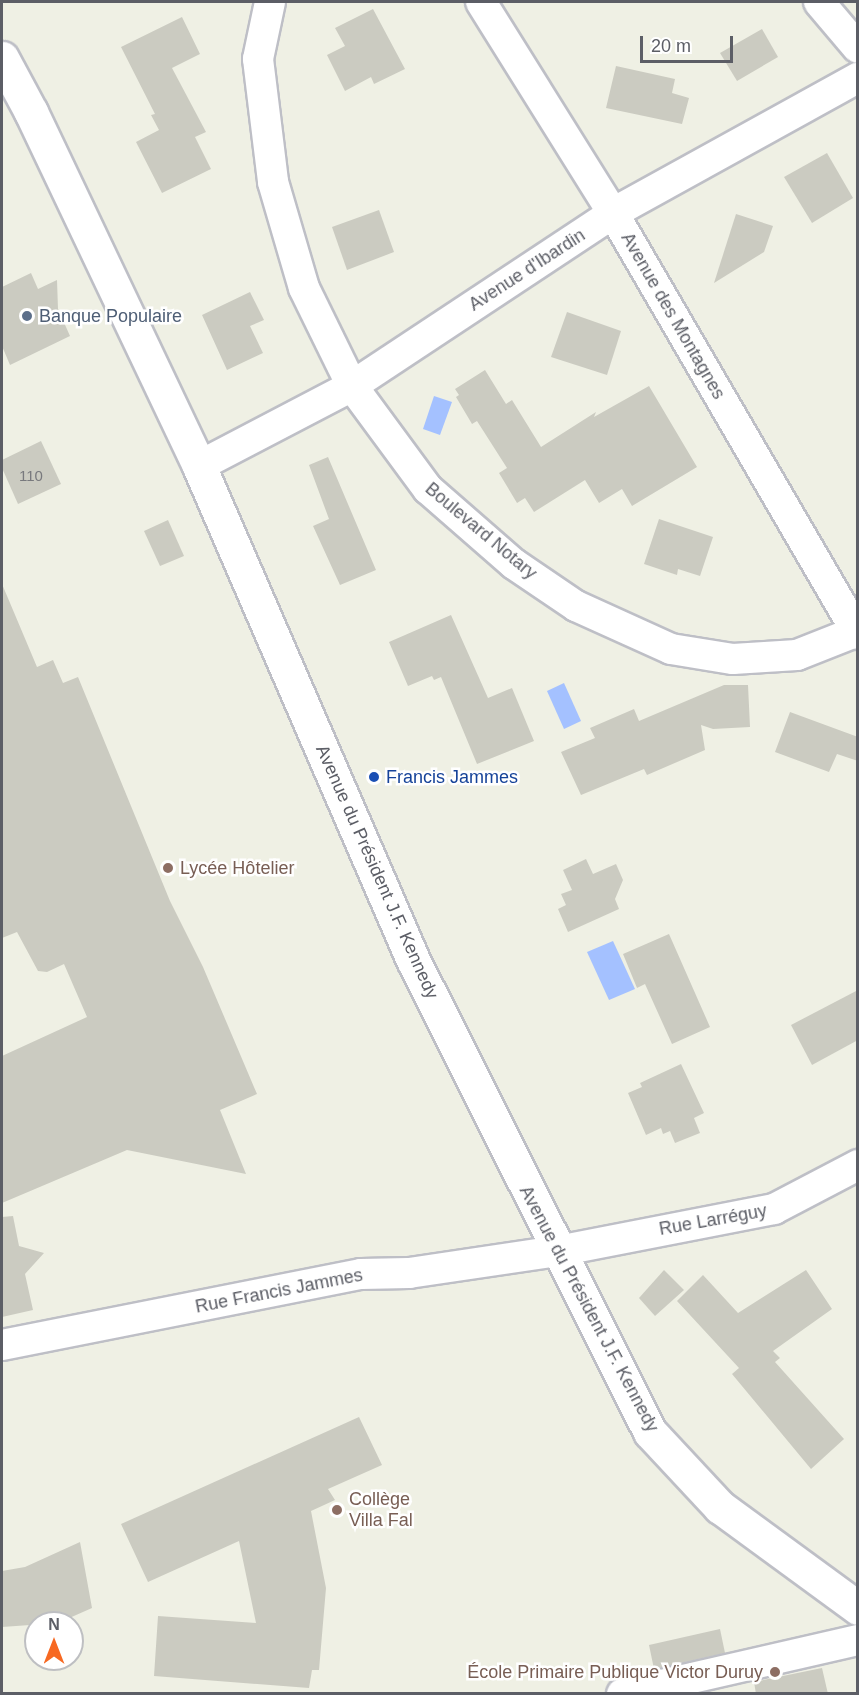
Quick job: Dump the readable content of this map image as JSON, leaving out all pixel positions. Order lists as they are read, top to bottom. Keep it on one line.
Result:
{"streets":{"street":["Avenue d'Ibardin","Avenue des Montagnes","Boulevard Notary","Avenue du Président J.F. Kennedy","Rue Larréguy","Rue Francis Jammes"]},"crossings":[["Avenue d'Ibardin","Avenue des Montagnes"],["Avenue d'Ibardin","Boulevard Notary"],["Avenue d'Ibardin","Avenue du Président J.F. Kennedy"],["Avenue des Montagnes","Boulevard Notary"],["Avenue du Président J.F. Kennedy","Rue Larréguy"],["Avenue du Président J.F. Kennedy","Rue Francis Jammes"],["Rue Larréguy","Rue Francis Jammes"]],"places":["Banque Populaire","Francis Jammes","Lycée Hôtelier","Collège Villa Fal","École Primaire Publique Victor Duruy"],"house_numbers":["110"],"scale_bar":"20 m","north":"top"}
